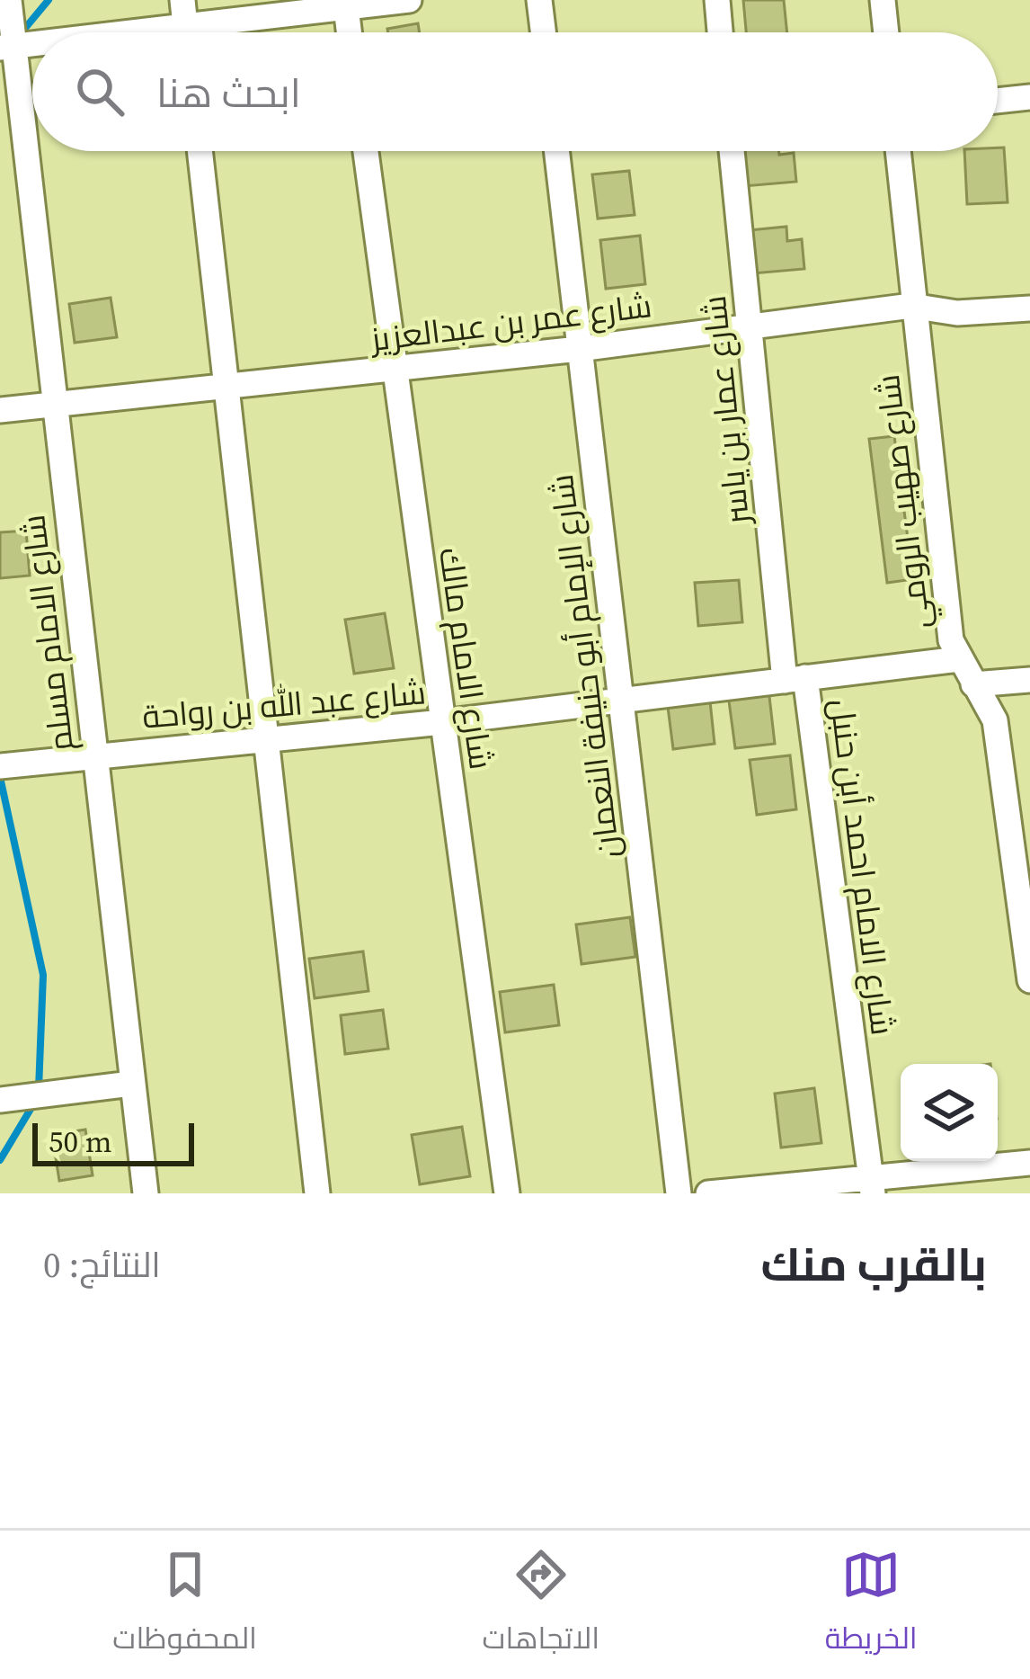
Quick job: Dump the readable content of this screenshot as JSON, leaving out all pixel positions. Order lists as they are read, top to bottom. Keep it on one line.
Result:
{"streets":{"street":["شارع عمر بن عبدالعزيز","شارع عمار بن ياسر","شارع صهيب الرومي","شارع الامام مسلم","شارع الامام مالك","شارع الإمام أبو حنيفة النعمان","شارع عبد الله بن رواحة","شارع الامام احمد أبن حنبل"]},"crossings":[["شارع عمر بن عبدالعزيز","شارع عمار بن ياسر"],["شارع عمر بن عبدالعزيز","شارع صهيب الرومي"],["شارع عمر بن عبدالعزيز","شارع الامام مسلم"],["شارع عمر بن عبدالعزيز","شارع الامام مالك"],["شارع عمر بن عبدالعزيز","شارع الإمام أبو حنيفة النعمان"],["شارع عمار بن ياسر","شارع عبد الله بن رواحة"],["شارع عمار بن ياسر","شارع الامام احمد أبن حنبل"],["شارع صهيب الرومي","شارع عبد الله بن رواحة"],["شارع الامام مسلم","شارع عبد الله بن رواحة"],["شارع الامام مالك","شارع عبد الله بن رواحة"],["شارع الإمام أبو حنيفة النعمان","شارع عبد الله بن رواحة"],["شارع عبد الله بن رواحة","شارع الامام احمد أبن حنبل"]],"scale_bar":"50 m","page":{"search":"ابحث هنا","scale":"50 m","heading":["بالقرب منك","النتائج: 0"],"nav":["الخريطة","الاتجاهات","المحفوظات"]}}
